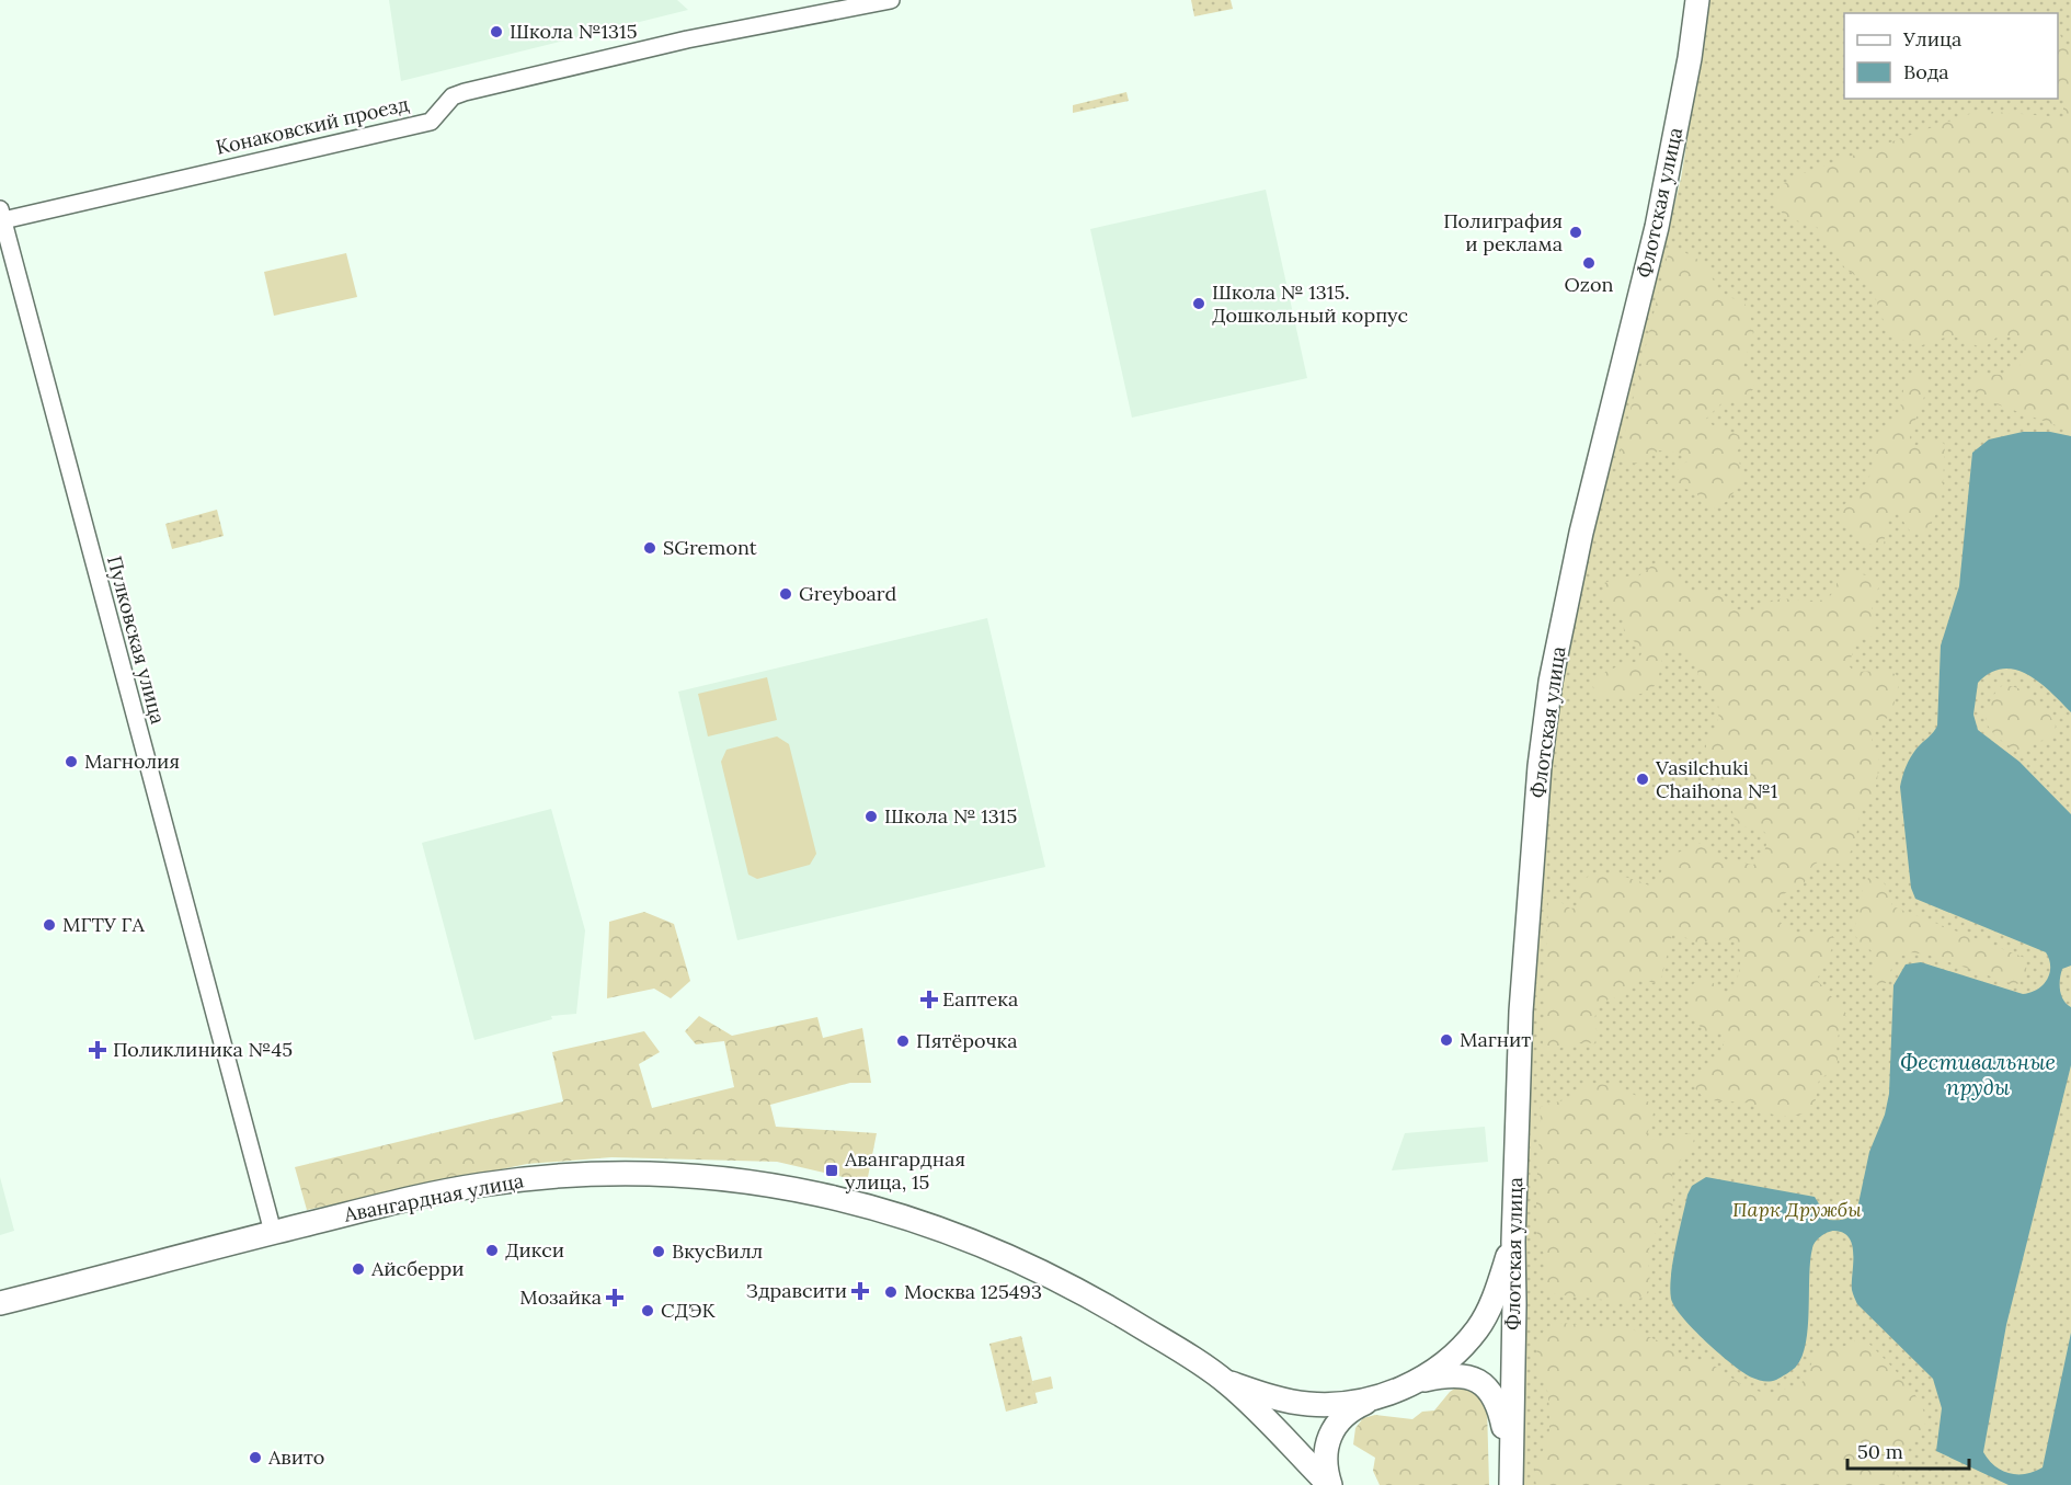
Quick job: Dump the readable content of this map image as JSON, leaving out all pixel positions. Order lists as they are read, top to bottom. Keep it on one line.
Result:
{"streets":{"street":["Конаковский проезд","Флотская улица","Пулковская улица","Авангардная улица"]},"crossings":[["Конаковский проезд","Пулковская улица"],["Флотская улица","Авангардная улица"],["Пулковская улица","Авангардная улица"]],"water":["Фестивальные пруды"],"parks":["Парк Дружбы"],"places":{"other":["Школа №1315","Полиграфия и реклама","Ozon","Школа № 1315. Дошкольный корпус","SGremont","Greyboard","Магнолия","Vasilchuki Chaihona №1","Школа № 1315","МГТУ ГА","Магнит","Пятёрочка","Дикси","ВкусВилл","Айсберри","Москва 125493","СДЭК","Авито"],"health":["Еаптека","Поликлиника №45","Здравсити","Мозайка"],"transit":["Авангардная улица, 15"]},"legend":["Улица","Вода"],"scale_bar":"50 m"}
